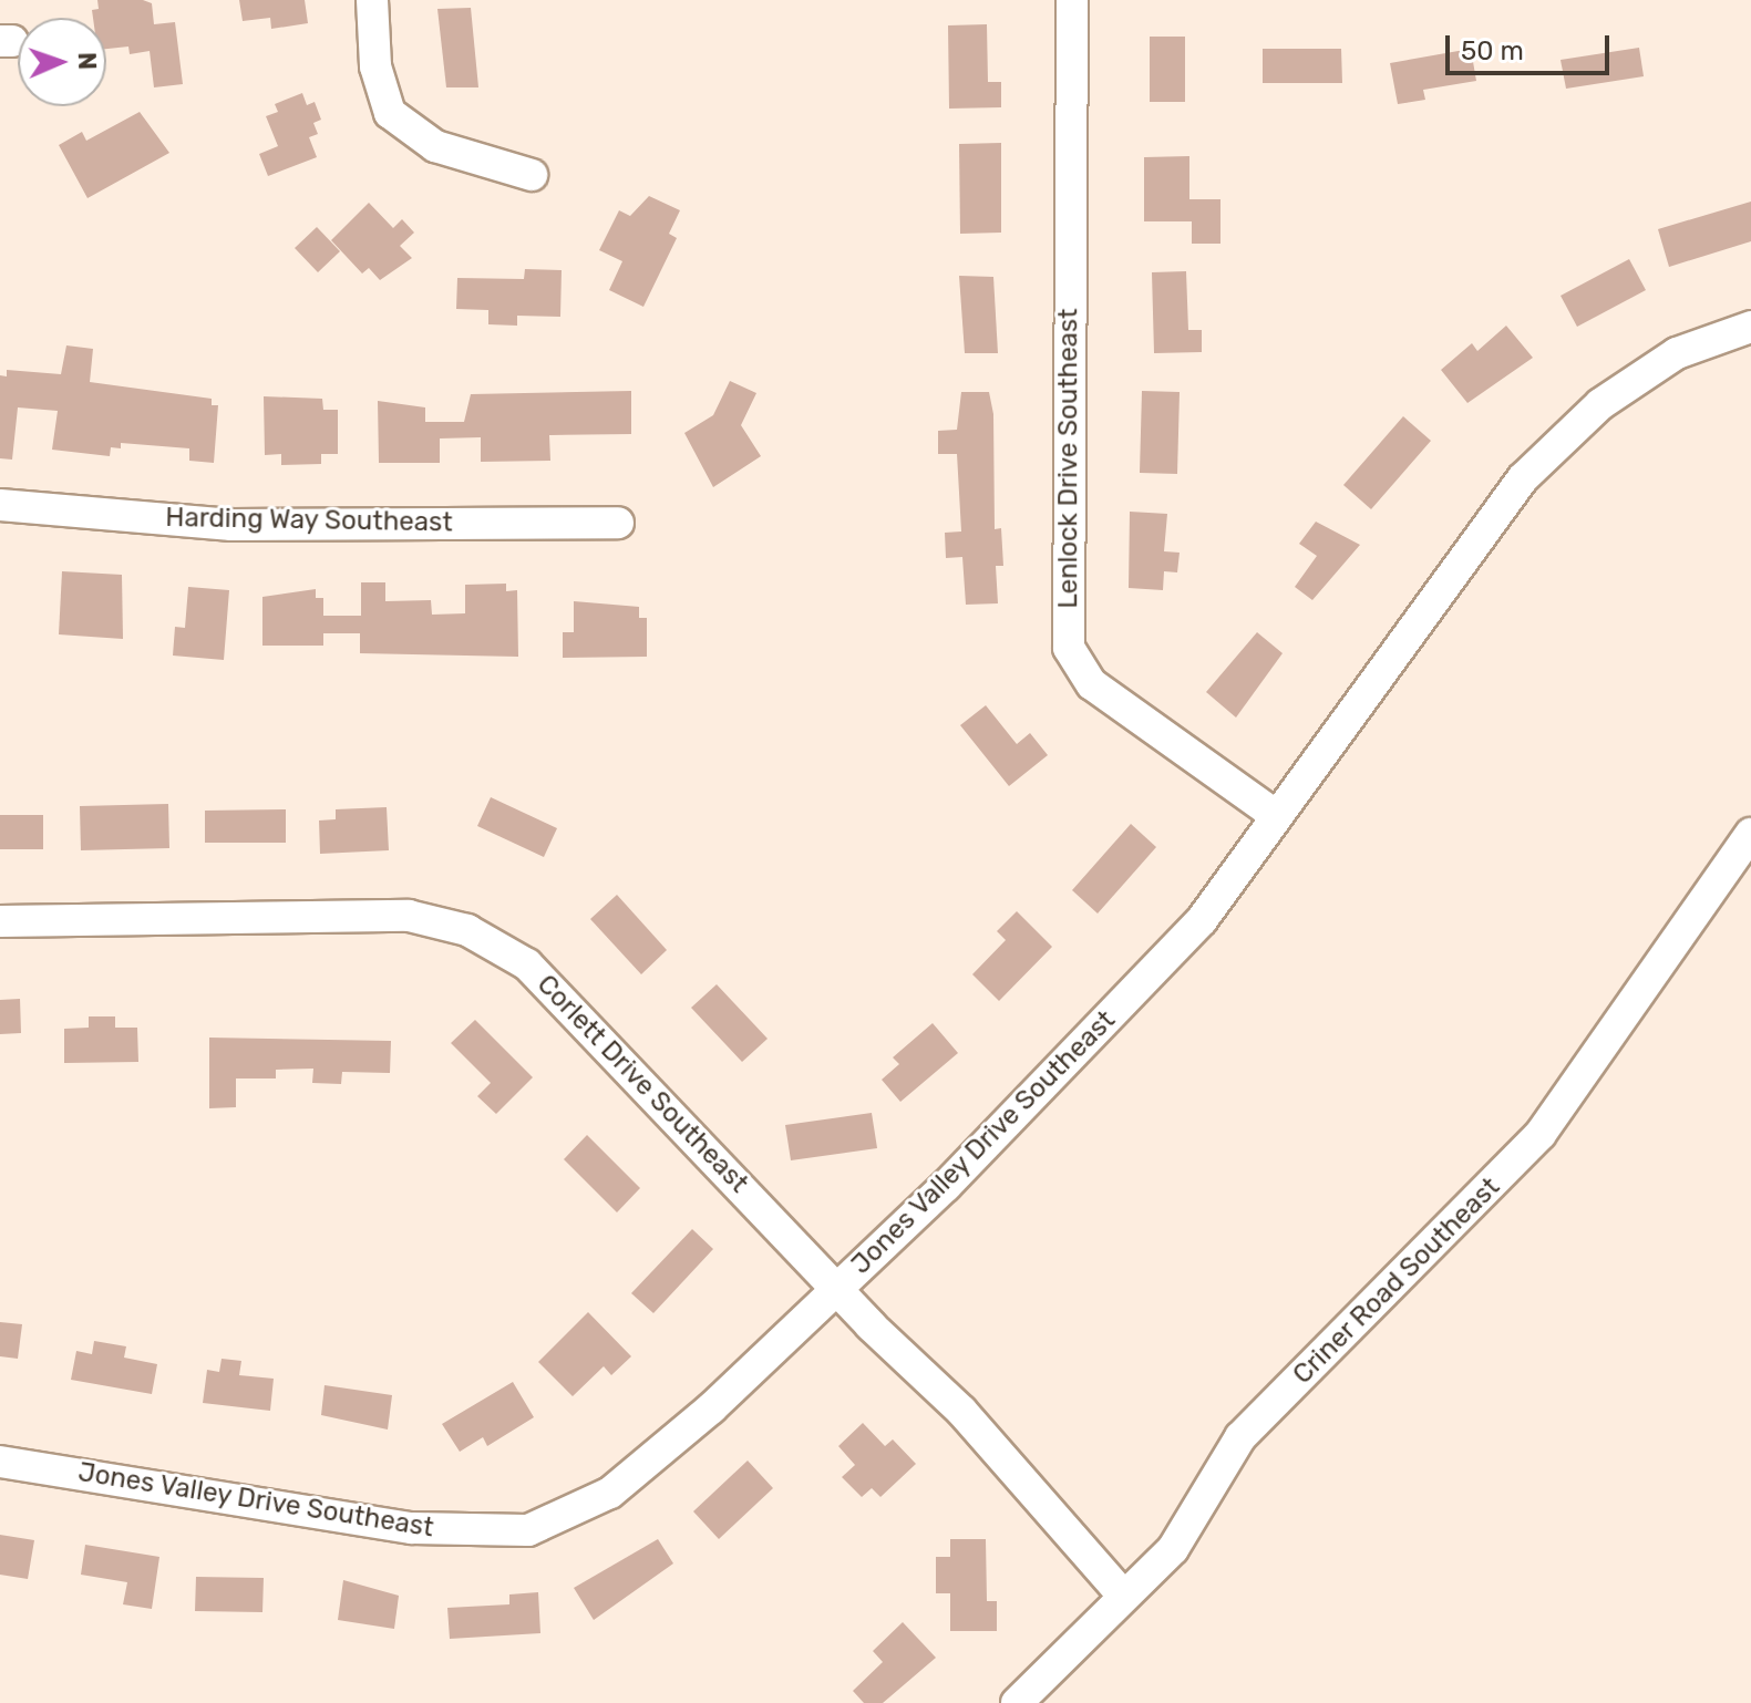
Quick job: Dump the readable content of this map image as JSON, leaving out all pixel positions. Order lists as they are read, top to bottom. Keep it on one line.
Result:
{"streets":{"street":["Lenlock Drive Southeast","Harding Way Southeast","Corlett Drive Southeast","Jones Valley Drive Southeast","Criner Road Southeast"]},"crossings":[["Lenlock Drive Southeast","Jones Valley Drive Southeast"],["Corlett Drive Southeast","Jones Valley Drive Southeast"],["Corlett Drive Southeast","Criner Road Southeast"]],"scale_bar":"50 m","north":"right"}
